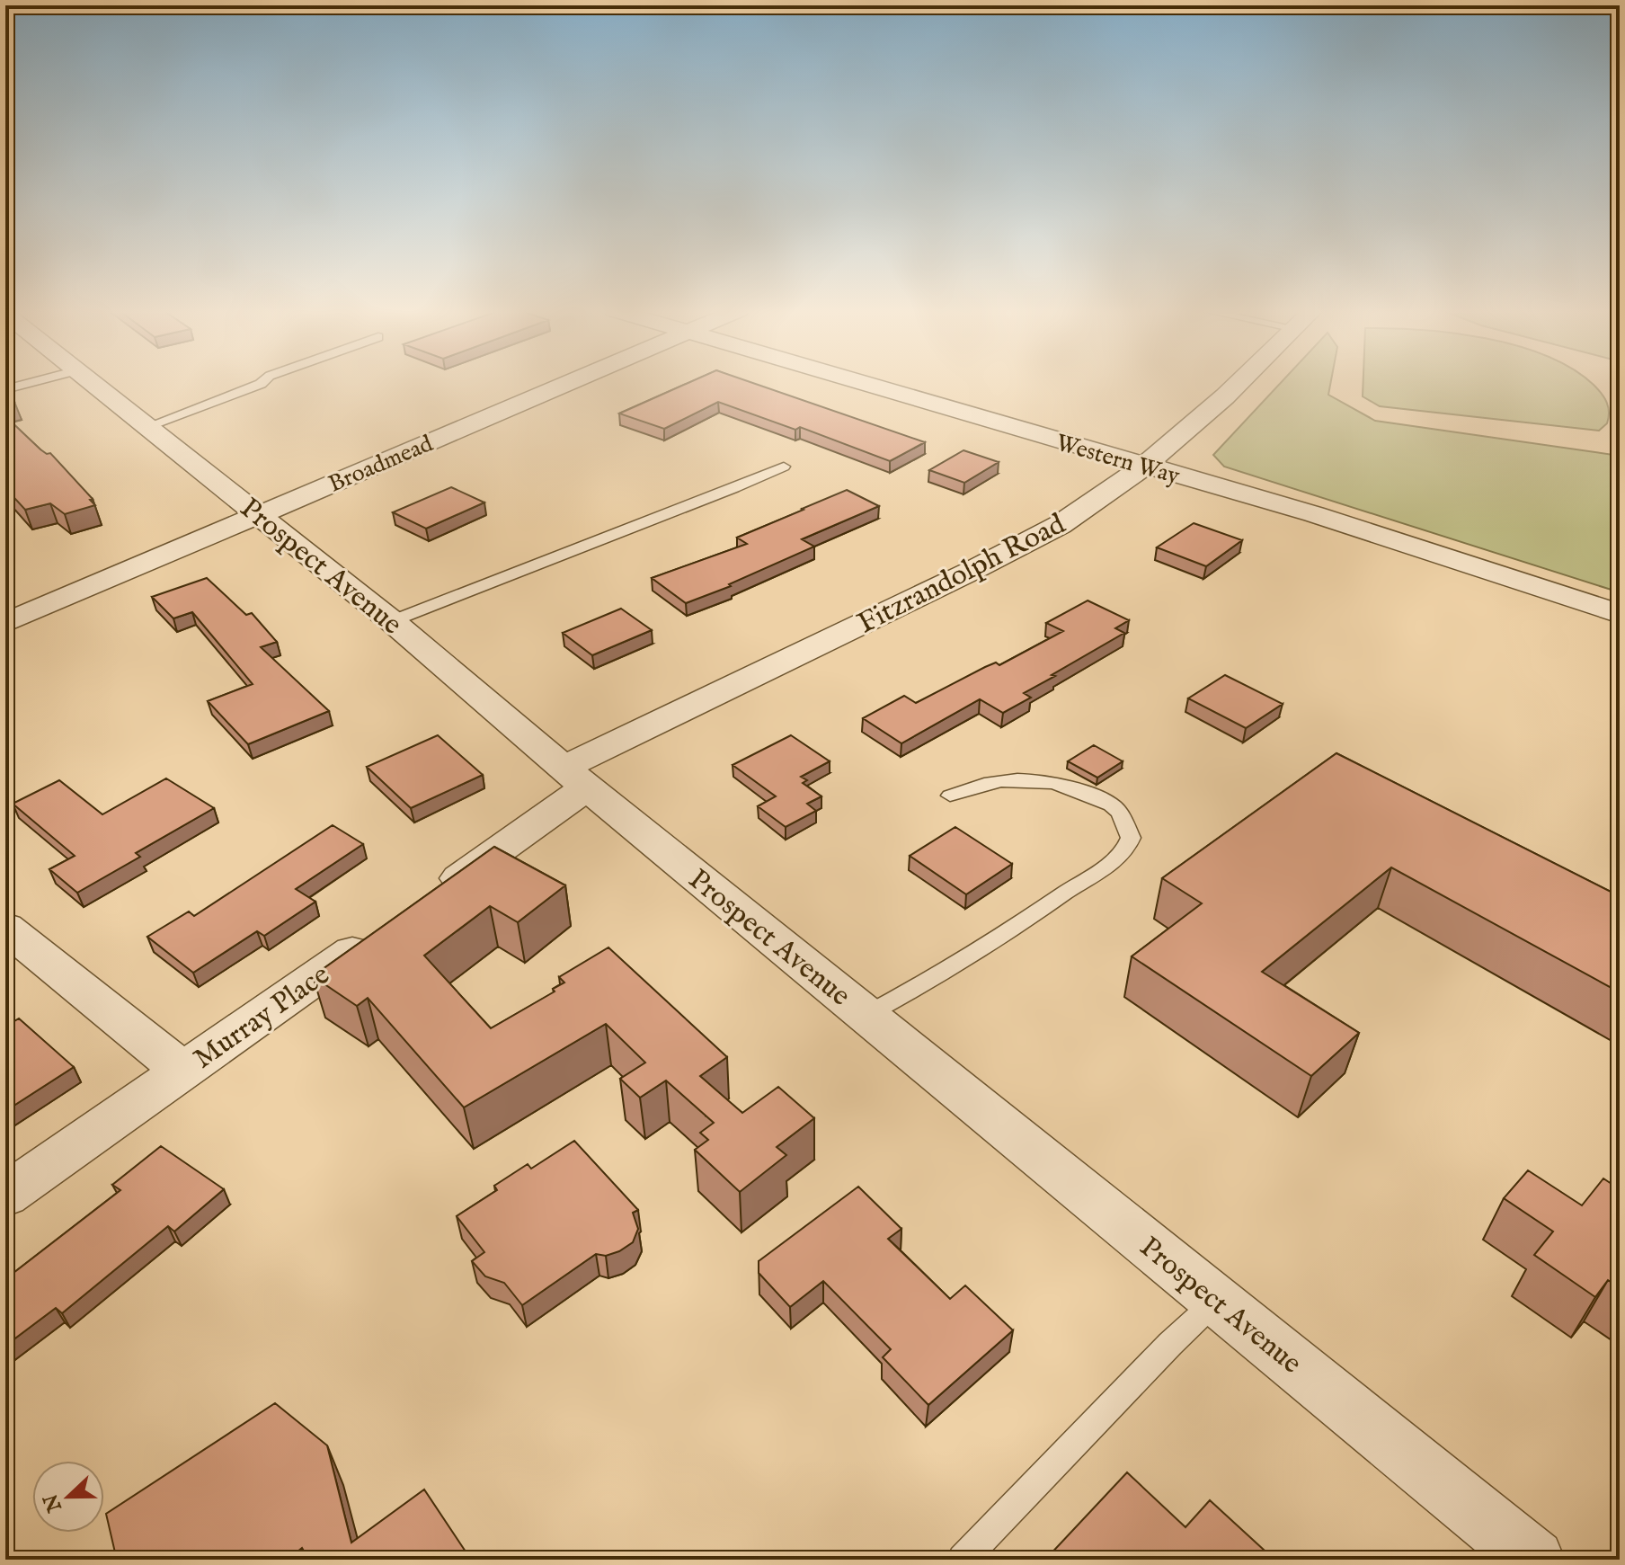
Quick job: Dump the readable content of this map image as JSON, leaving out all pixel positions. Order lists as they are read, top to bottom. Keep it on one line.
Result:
{"streets":{"street":["Western Way","Broadmead","Prospect Avenue","Fitzrandolph Road","Murray Place"]},"crossings":[["Western Way","Fitzrandolph Road"],["Broadmead","Prospect Avenue"],["Prospect Avenue","Fitzrandolph Road"]],"north":"left"}
